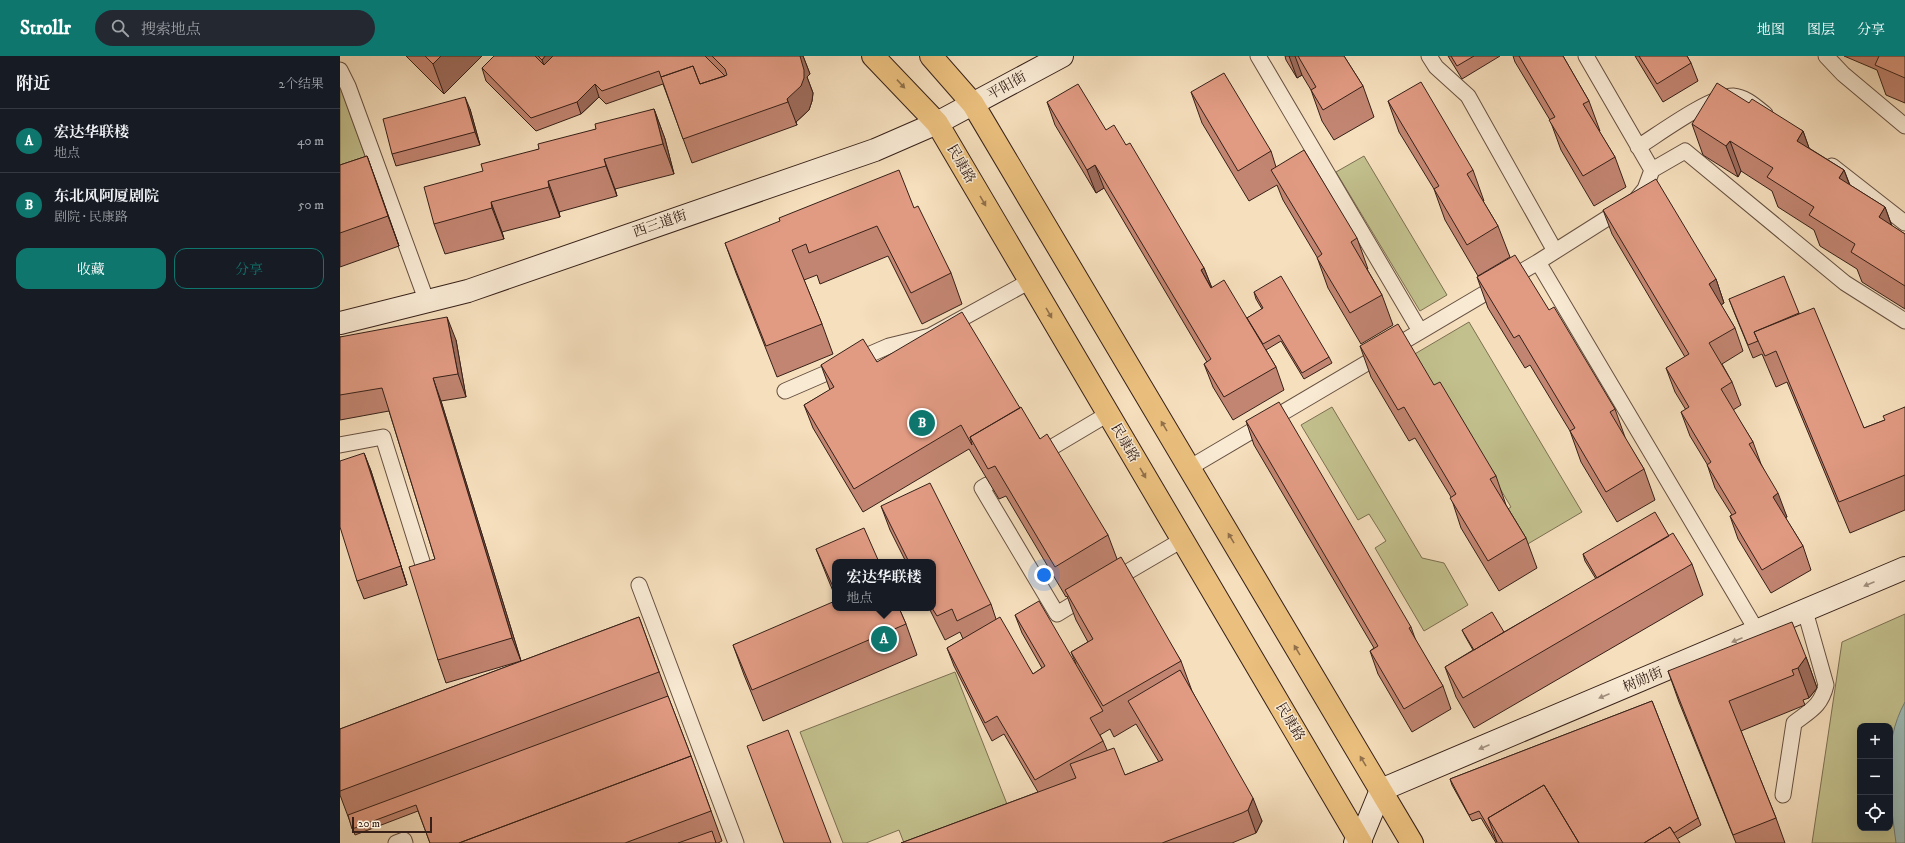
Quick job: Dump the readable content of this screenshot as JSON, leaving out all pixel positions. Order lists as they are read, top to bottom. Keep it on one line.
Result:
{"streets":{"main road":["民康路"],"street":["平阳街","西三道街","树勋街"]},"crossings":[["平阳街","西三道街"],["民康路","西三道街"]],"one_way":["树勋街"],"scale_bar":"20 m","page":{"header":"Strollr","search":"搜索地点","nav":["地图","图层","分享"],"heading":["附近","2个结果"],"list":[{"mark":"A","name":"宏达华联楼","note":"地点","value":"40 m"},{"mark":"B","name":"东北风阿厦剧院","note":"剧院 · 民康路","value":"50 m"}],"buttons":["收藏","分享"],"pins":["B","A"],"popup":["宏达华联楼","地点"],"map_buttons":["+","−"],"scale":"20 m"}}
